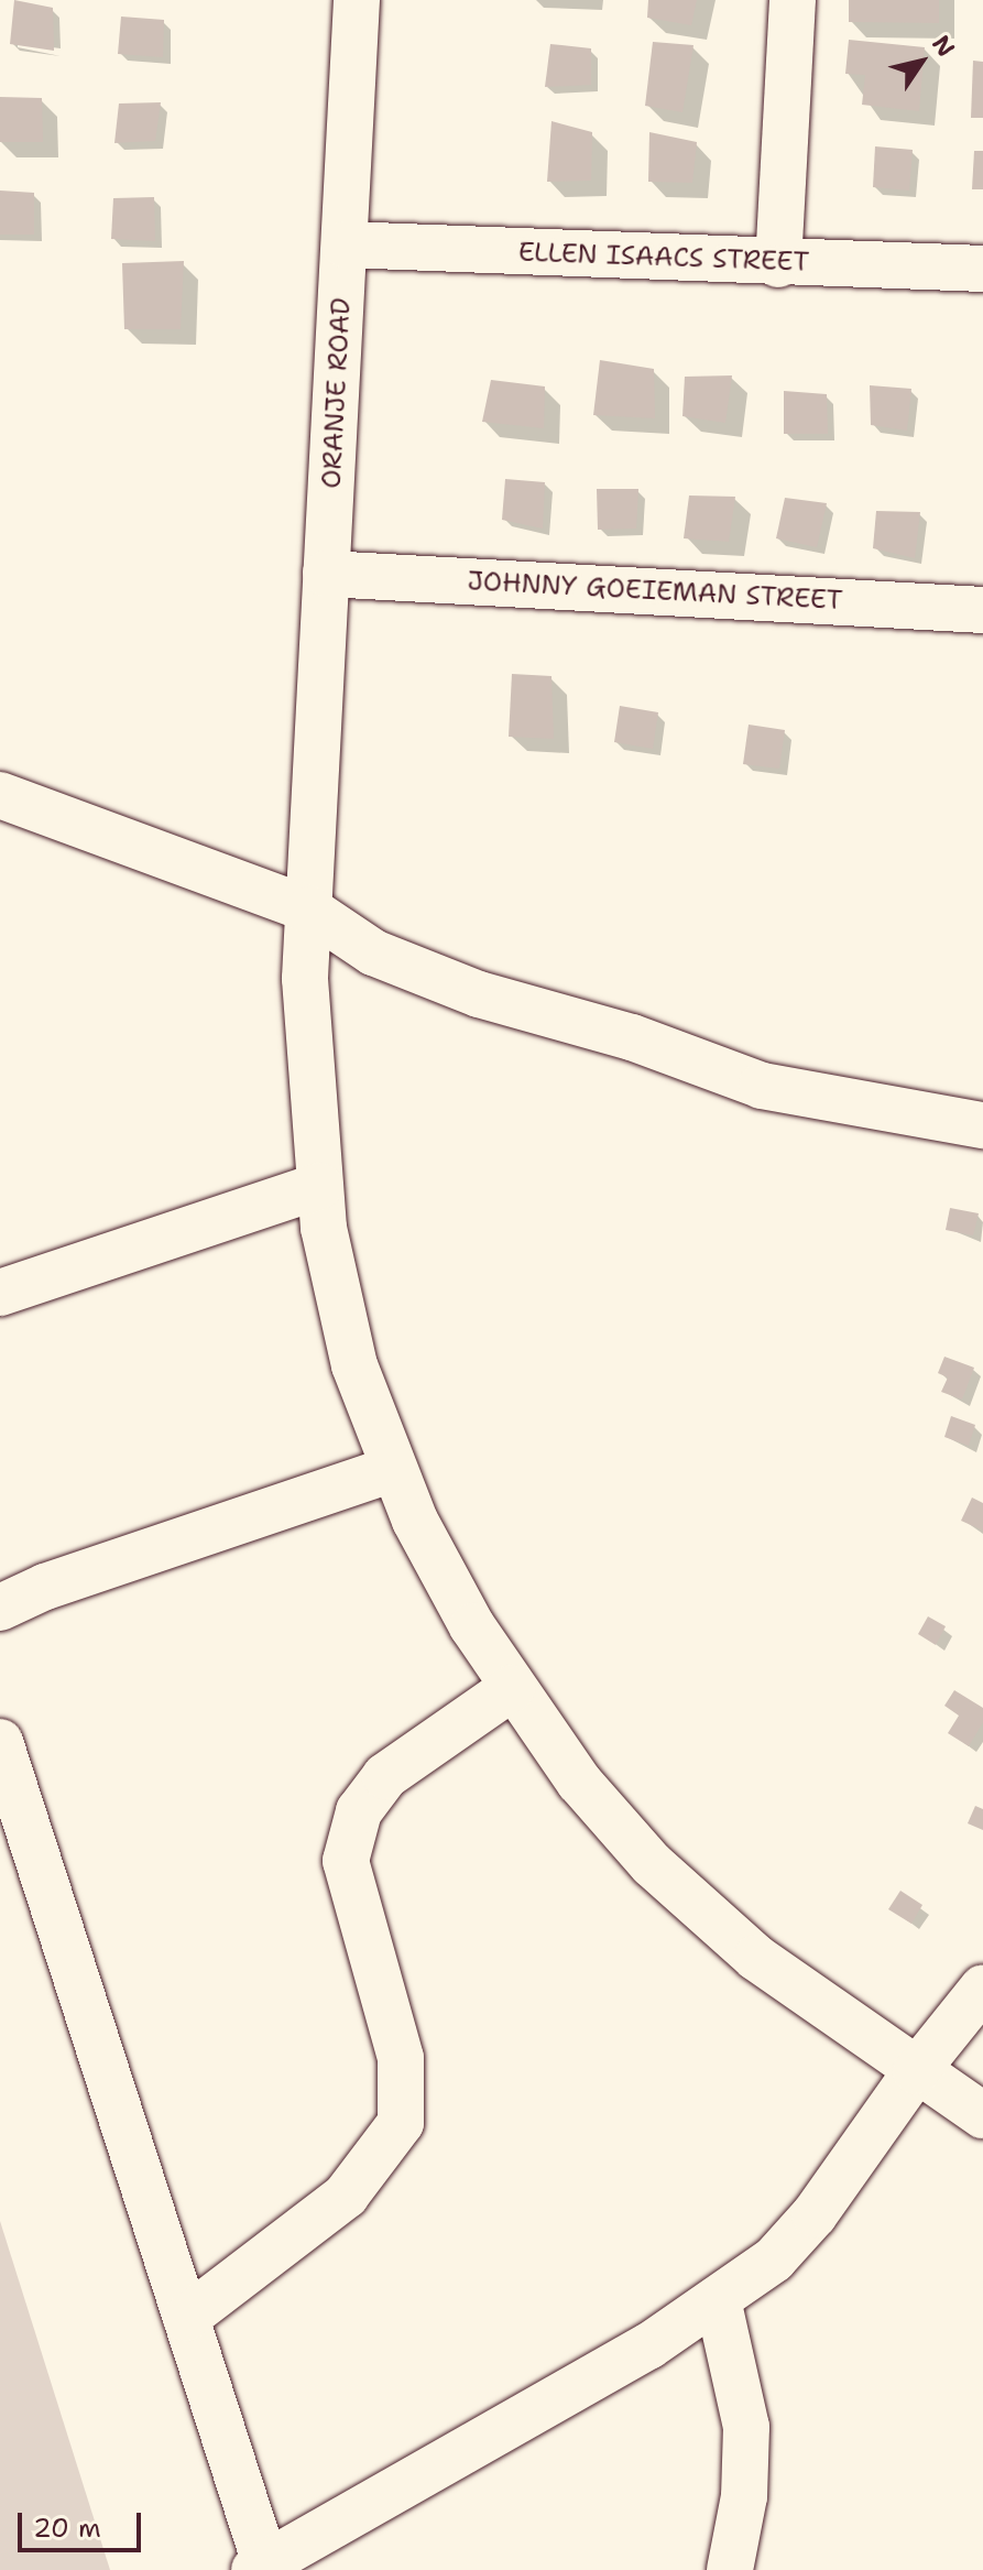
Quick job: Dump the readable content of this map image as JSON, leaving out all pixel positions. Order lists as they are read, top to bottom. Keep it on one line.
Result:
{"streets":{"street":["ELLEN ISAACS STREET","ORANJE ROAD","JOHNNY GOEIEMAN STREET"]},"crossings":[["ELLEN ISAACS STREET","ORANJE ROAD"],["ORANJE ROAD","JOHNNY GOEIEMAN STREET"]],"scale_bar":"20 m","north":"top right"}
